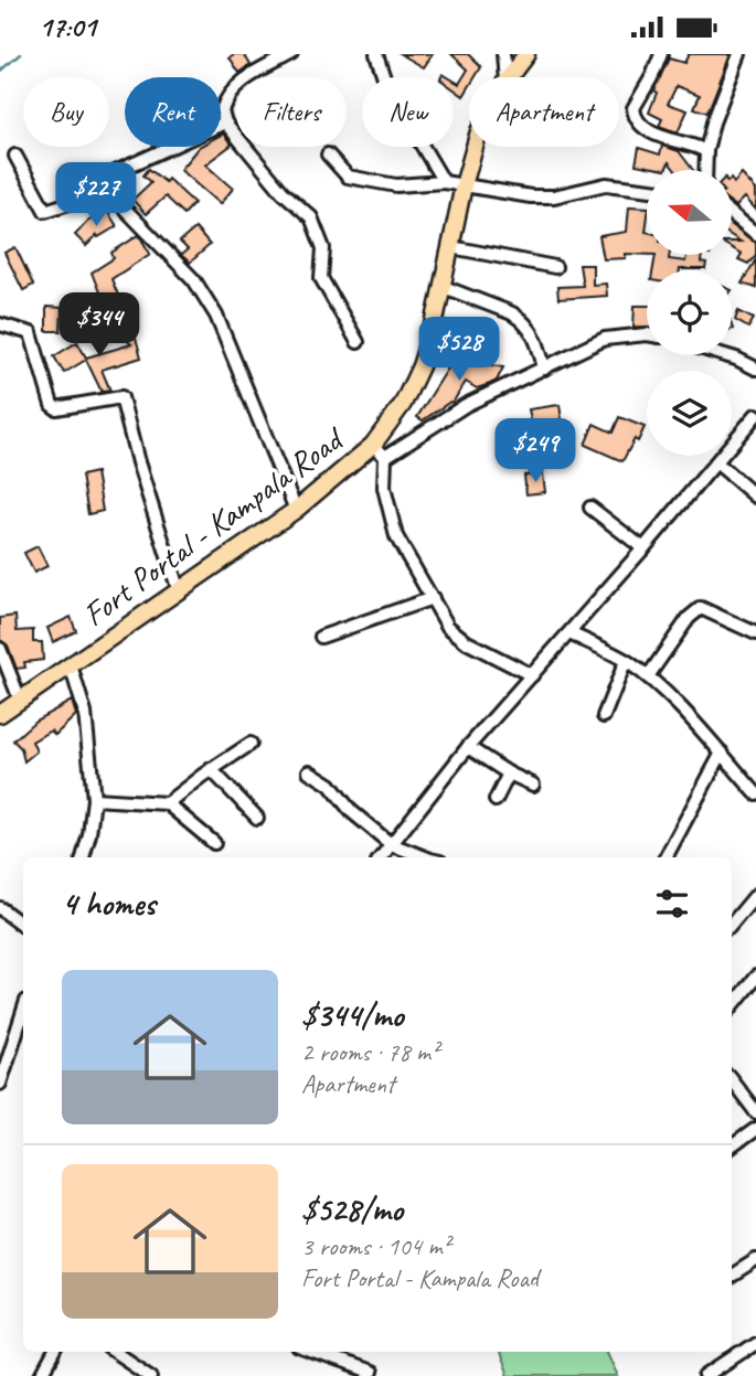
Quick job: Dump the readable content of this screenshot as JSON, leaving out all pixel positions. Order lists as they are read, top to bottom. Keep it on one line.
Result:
{"streets":{"main road":["Fort Portal - Kampala Road"]},"north":"left","page":{"status":"17:01","chip":["Buy","Rent","Filters","New","Apartment"],"price":["$227","$344","$528","$249"],"heading":"4 homes","list":[{"name":"$344/mo","note":"2 rooms · 78 m² · Apartment"},{"name":"$528/mo","note":"3 rooms · 104 m² · Fort Portal - Kampala Road"}]}}
